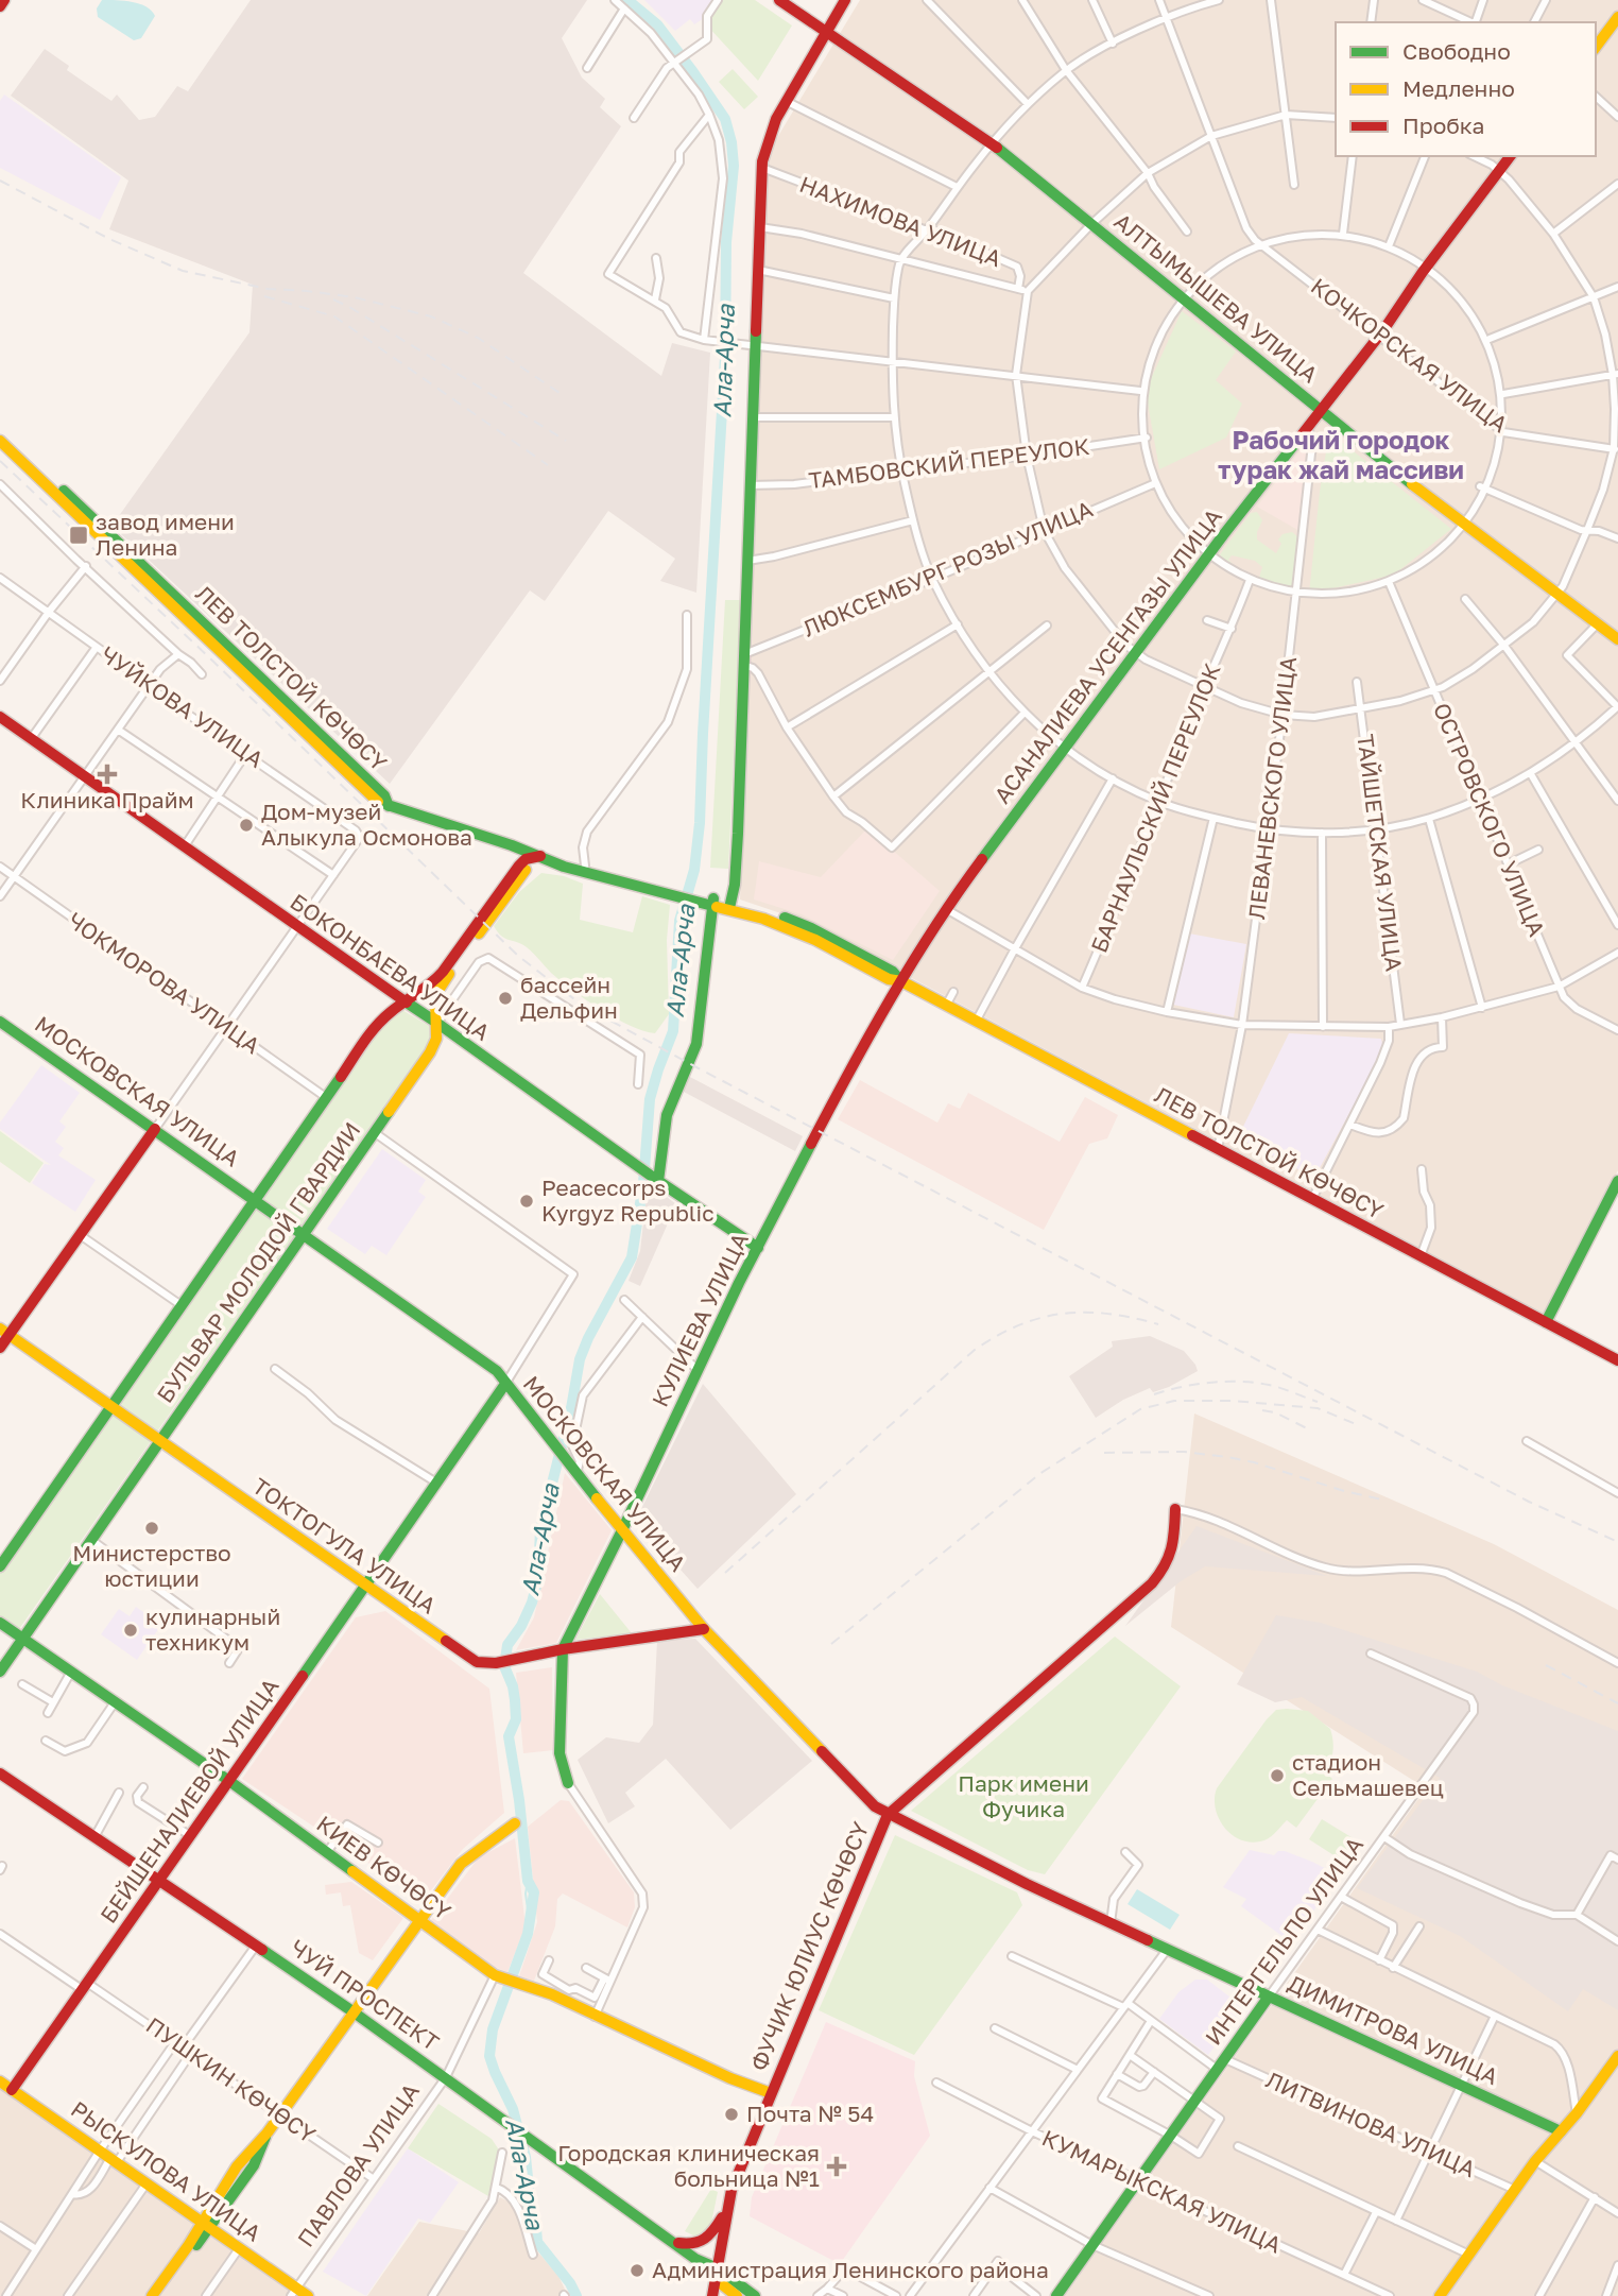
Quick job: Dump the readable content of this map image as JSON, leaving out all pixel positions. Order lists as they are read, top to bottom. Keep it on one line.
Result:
{"streets":{"main road":["АЛТЫМЫШЕВА УЛИЦА","АСАНАЛИЕВА УСЕНГАЗЫ УЛИЦА","ЛЕВ ТОЛСТОЙ КӨЧӨСҮ","БОКОНБАЕВА УЛИЦА","МОСКОВСКАЯ УЛИЦА","БУЛЬВАР МОЛОДОЙ ГВАРДИИ","КУЛИЕВА УЛИЦА","ТОКТОГУЛА УЛИЦА","БЕЙШЕНАЛИЕВОЙ УЛИЦА","КИЕВ КӨЧӨСҮ","ИНТЕРГЕЛЬПО УЛИЦА","ФУЧИК ЮЛИУС КӨЧӨСҮ","ЧУЙ ПРОСПЕКТ","ДИМИТРОВА УЛИЦА","РЫСКУЛОВА УЛИЦА"],"street":["НАХИМОВА УЛИЦА","КОЧКОРСКАЯ УЛИЦА","ТАМБОВСКИЙ ПЕРЕУЛОК","ЛЮКСЕМБУРГ РОЗЫ УЛИЦА","ЧУЙКОВА УЛИЦА","ЛЕВАНЕВСКОГО УЛИЦА","БАРНАУЛЬСКИЙ ПЕРЕУЛОК","ОСТРОВСКОГО УЛИЦА","ТАЙШЕТСКАЯ УЛИЦА","ЧОКМОРОВА УЛИЦА","ПУШКИН КӨЧӨСҮ","ЛИТВИНОВА УЛИЦА","ПАВЛОВА УЛИЦА","КУМАРЫКСКАЯ УЛИЦА"]},"crossings":[["АЛТЫМЫШЕВА УЛИЦА","АСАНАЛИЕВА УСЕНГАЗЫ УЛИЦА"],["КОЧКОРСКАЯ УЛИЦА","АСАНАЛИЕВА УСЕНГАЗЫ УЛИЦА"],["АСАНАЛИЕВА УСЕНГАЗЫ УЛИЦА","ЛЕВ ТОЛСТОЙ КӨЧӨСҮ"],["АСАНАЛИЕВА УСЕНГАЗЫ УЛИЦА","ЛЕВАНЕВСКОГО УЛИЦА"],["АСАНАЛИЕВА УСЕНГАЗЫ УЛИЦА","КУЛИЕВА УЛИЦА"],["ЛЕВ ТОЛСТОЙ КӨЧӨСҮ","ЛЕВАНЕВСКОГО УЛИЦА"],["БОКОНБАЕВА УЛИЦА","БУЛЬВАР МОЛОДОЙ ГВАРДИИ"],["БОКОНБАЕВА УЛИЦА","КУЛИЕВА УЛИЦА"],["ЧОКМОРОВА УЛИЦА","БУЛЬВАР МОЛОДОЙ ГВАРДИИ"],["МОСКОВСКАЯ УЛИЦА","БУЛЬВАР МОЛОДОЙ ГВАРДИИ"],["МОСКОВСКАЯ УЛИЦА","КУЛИЕВА УЛИЦА"],["МОСКОВСКАЯ УЛИЦА","ТОКТОГУЛА УЛИЦА"],["МОСКОВСКАЯ УЛИЦА","БЕЙШЕНАЛИЕВОЙ УЛИЦА"],["МОСКОВСКАЯ УЛИЦА","ФУЧИК ЮЛИУС КӨЧӨСҮ"],["МОСКОВСКАЯ УЛИЦА","ДИМИТРОВА УЛИЦА"],["БУЛЬВАР МОЛОДОЙ ГВАРДИИ","ТОКТОГУЛА УЛИЦА"],["БУЛЬВАР МОЛОДОЙ ГВАРДИИ","БЕЙШЕНАЛИЕВОЙ УЛИЦА"],["БУЛЬВАР МОЛОДОЙ ГВАРДИИ","КИЕВ КӨЧӨСҮ"],["ТОКТОГУЛА УЛИЦА","БЕЙШЕНАЛИЕВОЙ УЛИЦА"],["БЕЙШЕНАЛИЕВОЙ УЛИЦА","КИЕВ КӨЧӨСҮ"],["БЕЙШЕНАЛИЕВОЙ УЛИЦА","ЧУЙ ПРОСПЕКТ"],["БЕЙШЕНАЛИЕВОЙ УЛИЦА","ПУШКИН КӨЧӨСҮ"],["БЕЙШЕНАЛИЕВОЙ УЛИЦА","РЫСКУЛОВА УЛИЦА"],["КИЕВ КӨЧӨСҮ","ФУЧИК ЮЛИУС КӨЧӨСҮ"],["КИЕВ КӨЧӨСҮ","ПАВЛОВА УЛИЦА"],["ИНТЕРГЕЛЬПО УЛИЦА","ДИМИТРОВА УЛИЦА"],["ИНТЕРГЕЛЬПО УЛИЦА","ЛИТВИНОВА УЛИЦА"],["ИНТЕРГЕЛЬПО УЛИЦА","КУМАРЫКСКАЯ УЛИЦА"],["ФУЧИК ЮЛИУС КӨЧӨСҮ","ЧУЙ ПРОСПЕКТ"],["ЧУЙ ПРОСПЕКТ","ПАВЛОВА УЛИЦА"],["ПУШКИН КӨЧӨСҮ","ПАВЛОВА УЛИЦА"],["ПАВЛОВА УЛИЦА","РЫСКУЛОВА УЛИЦА"]],"districts":["Рабочий городок турак жай массиви"],"water":["Ала-Арча"],"parks":["Парк имени Фучика"],"places":{"transit":["завод имени Ленина"],"health":["Клиника Прайм","Городская клиническая больница №1"],"other":["Дом-музей Алыкула Осмонова","бассейн Дельфин","Peacecorps Kyrgyz Republic","Министерство юстиции","кулинарный техникум","стадион Сельмашевец","Почта № 54","Администрация Ленинского района"]},"legend":["Свободно","Медленно","Пробка"]}
